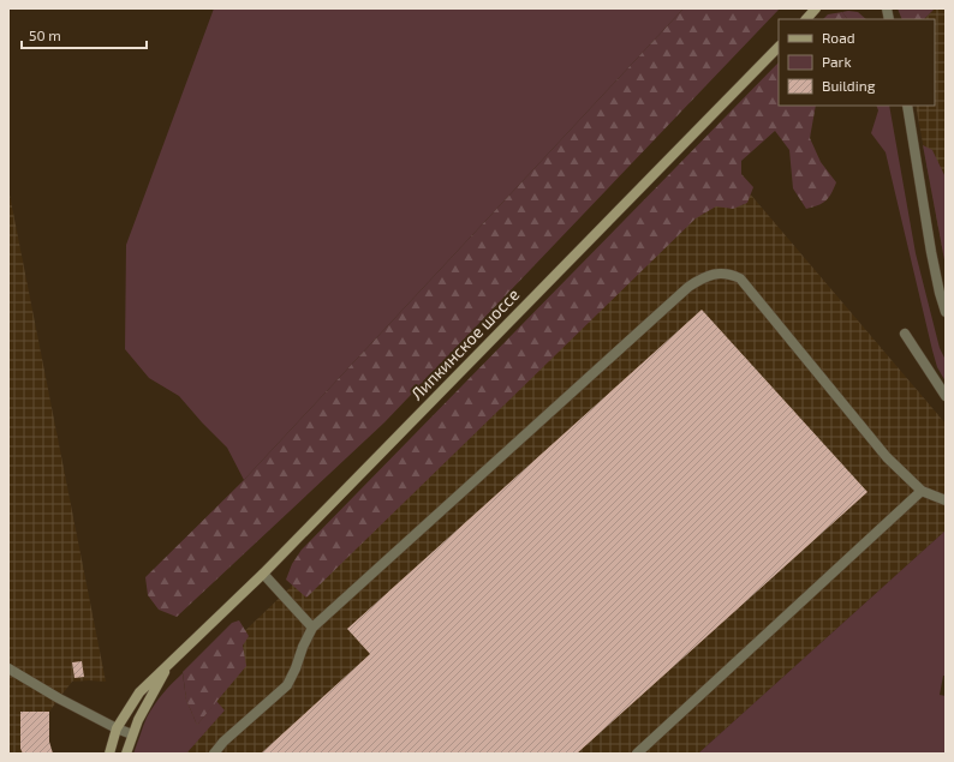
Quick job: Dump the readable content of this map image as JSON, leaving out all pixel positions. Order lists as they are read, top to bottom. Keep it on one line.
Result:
{"streets":{"street":["Липкинское шоссе"]},"legend":["Road","Park","Building"],"scale_bar":"50 m"}
